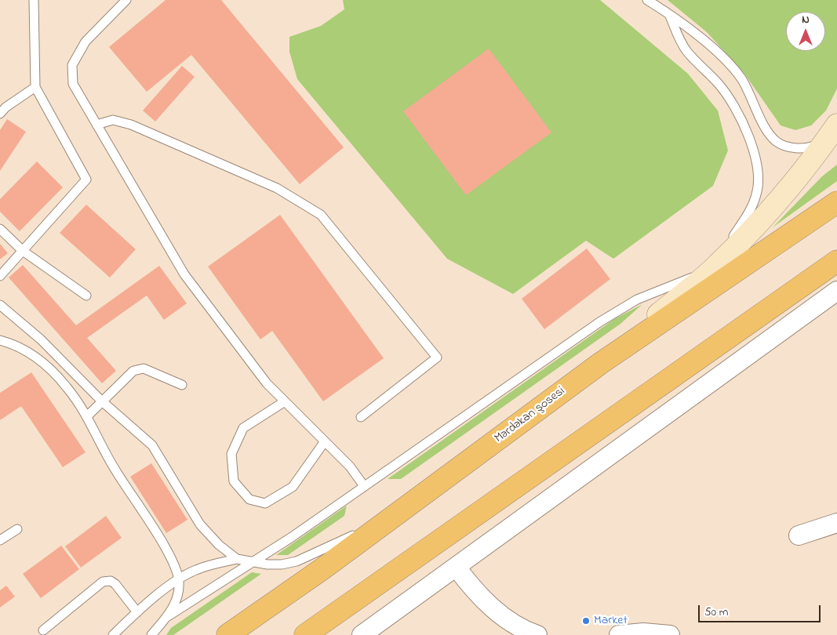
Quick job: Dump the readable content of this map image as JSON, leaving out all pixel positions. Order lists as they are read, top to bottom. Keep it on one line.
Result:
{"streets":{"highway":["Mərdəkan şosesi"]},"places":["Market"],"scale_bar":"50 m","north":"top"}
